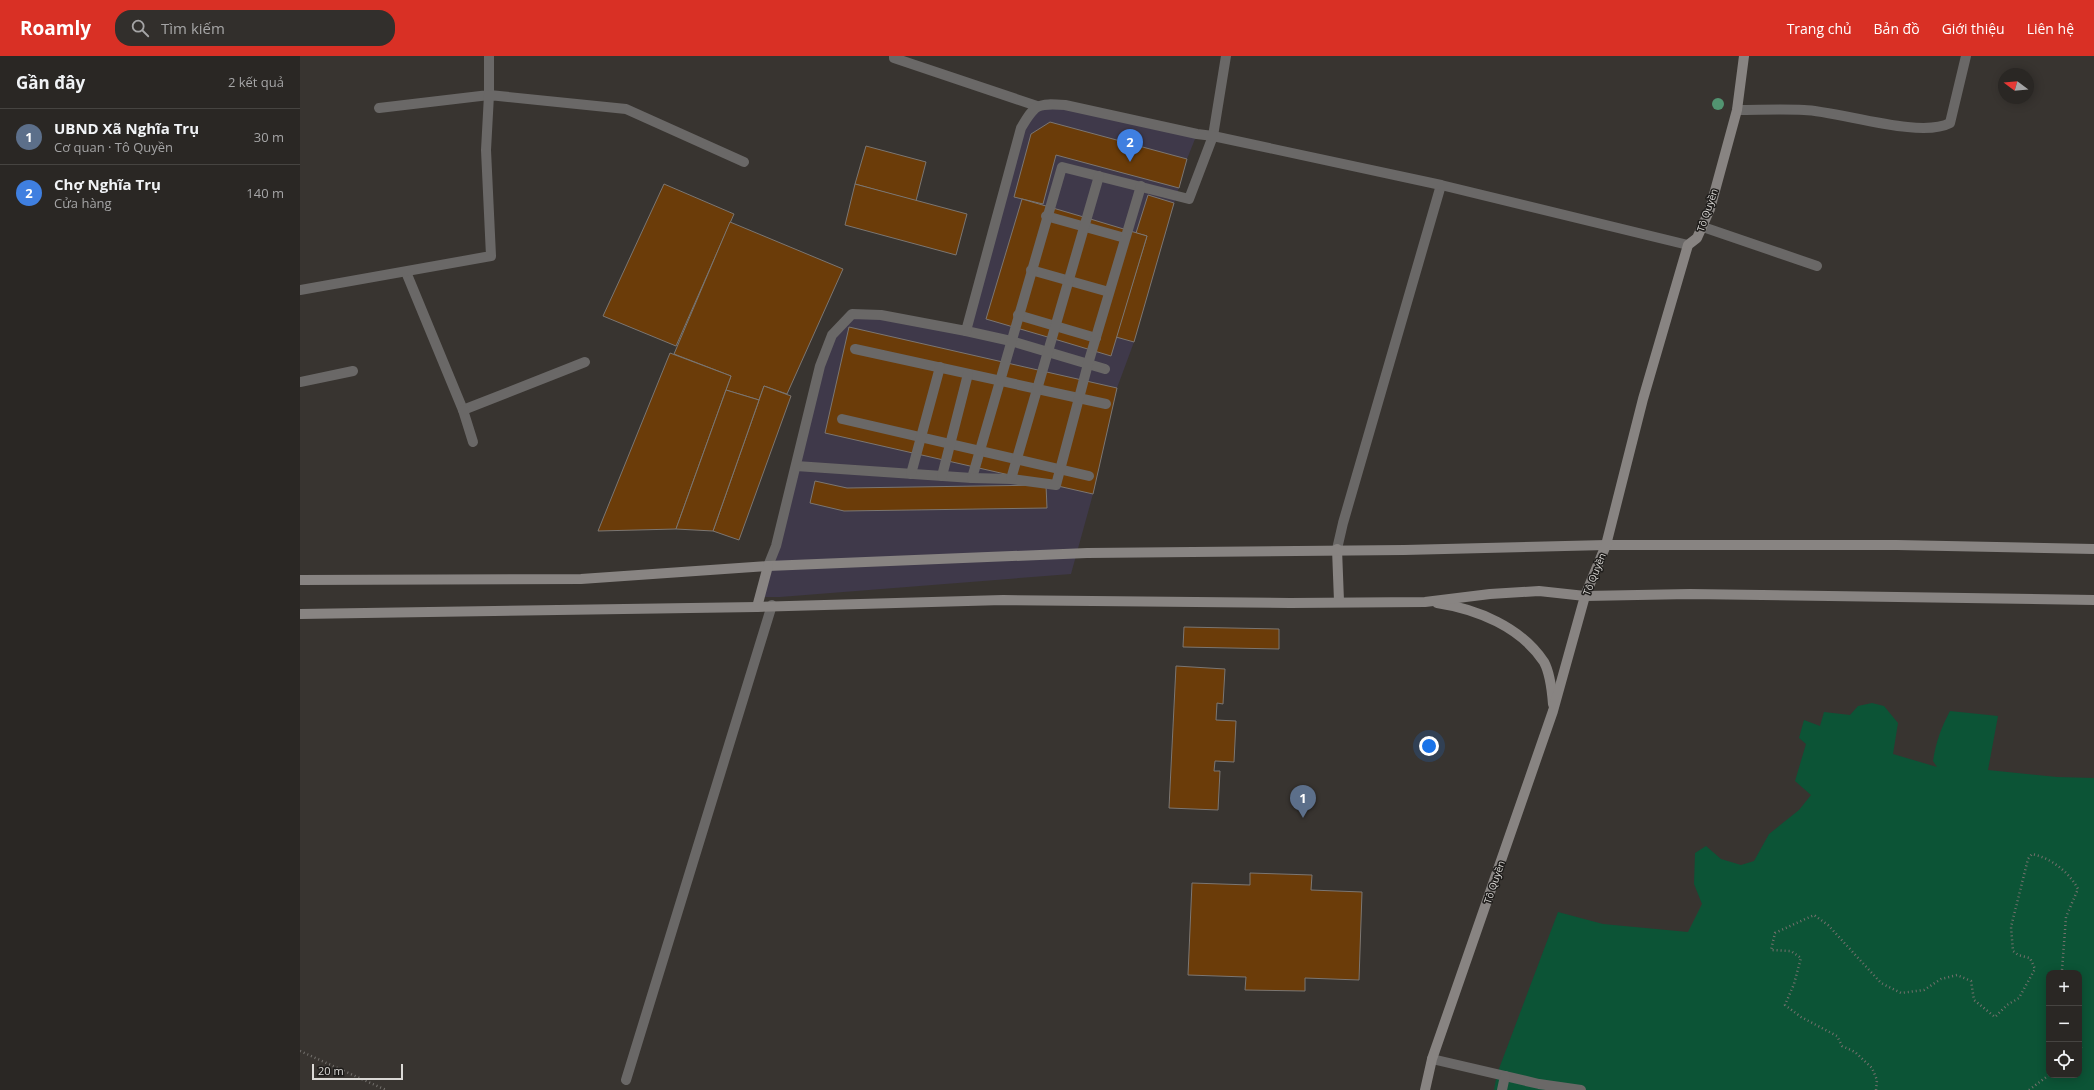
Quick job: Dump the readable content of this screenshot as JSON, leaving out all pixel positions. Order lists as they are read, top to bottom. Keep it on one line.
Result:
{"streets":{"street":["Tô Quyền"]},"scale_bar":"20 m","north":"left","page":{"header":"Roamly","search":"Tìm kiếm","nav":["Trang chủ","Bản đồ","Giới thiệu","Liên hệ"],"heading":["Gần đây","2 kết quả"],"list":[{"mark":"1","name":"UBND Xã Nghĩa Trụ","note":"Cơ quan · Tô Quyền","value":"30 m"},{"mark":"2","name":"Chợ Nghĩa Trụ","note":"Cửa hàng","value":"140 m"}],"pins":["2","1"],"map_buttons":["+","−"],"scale":"20 m"}}
